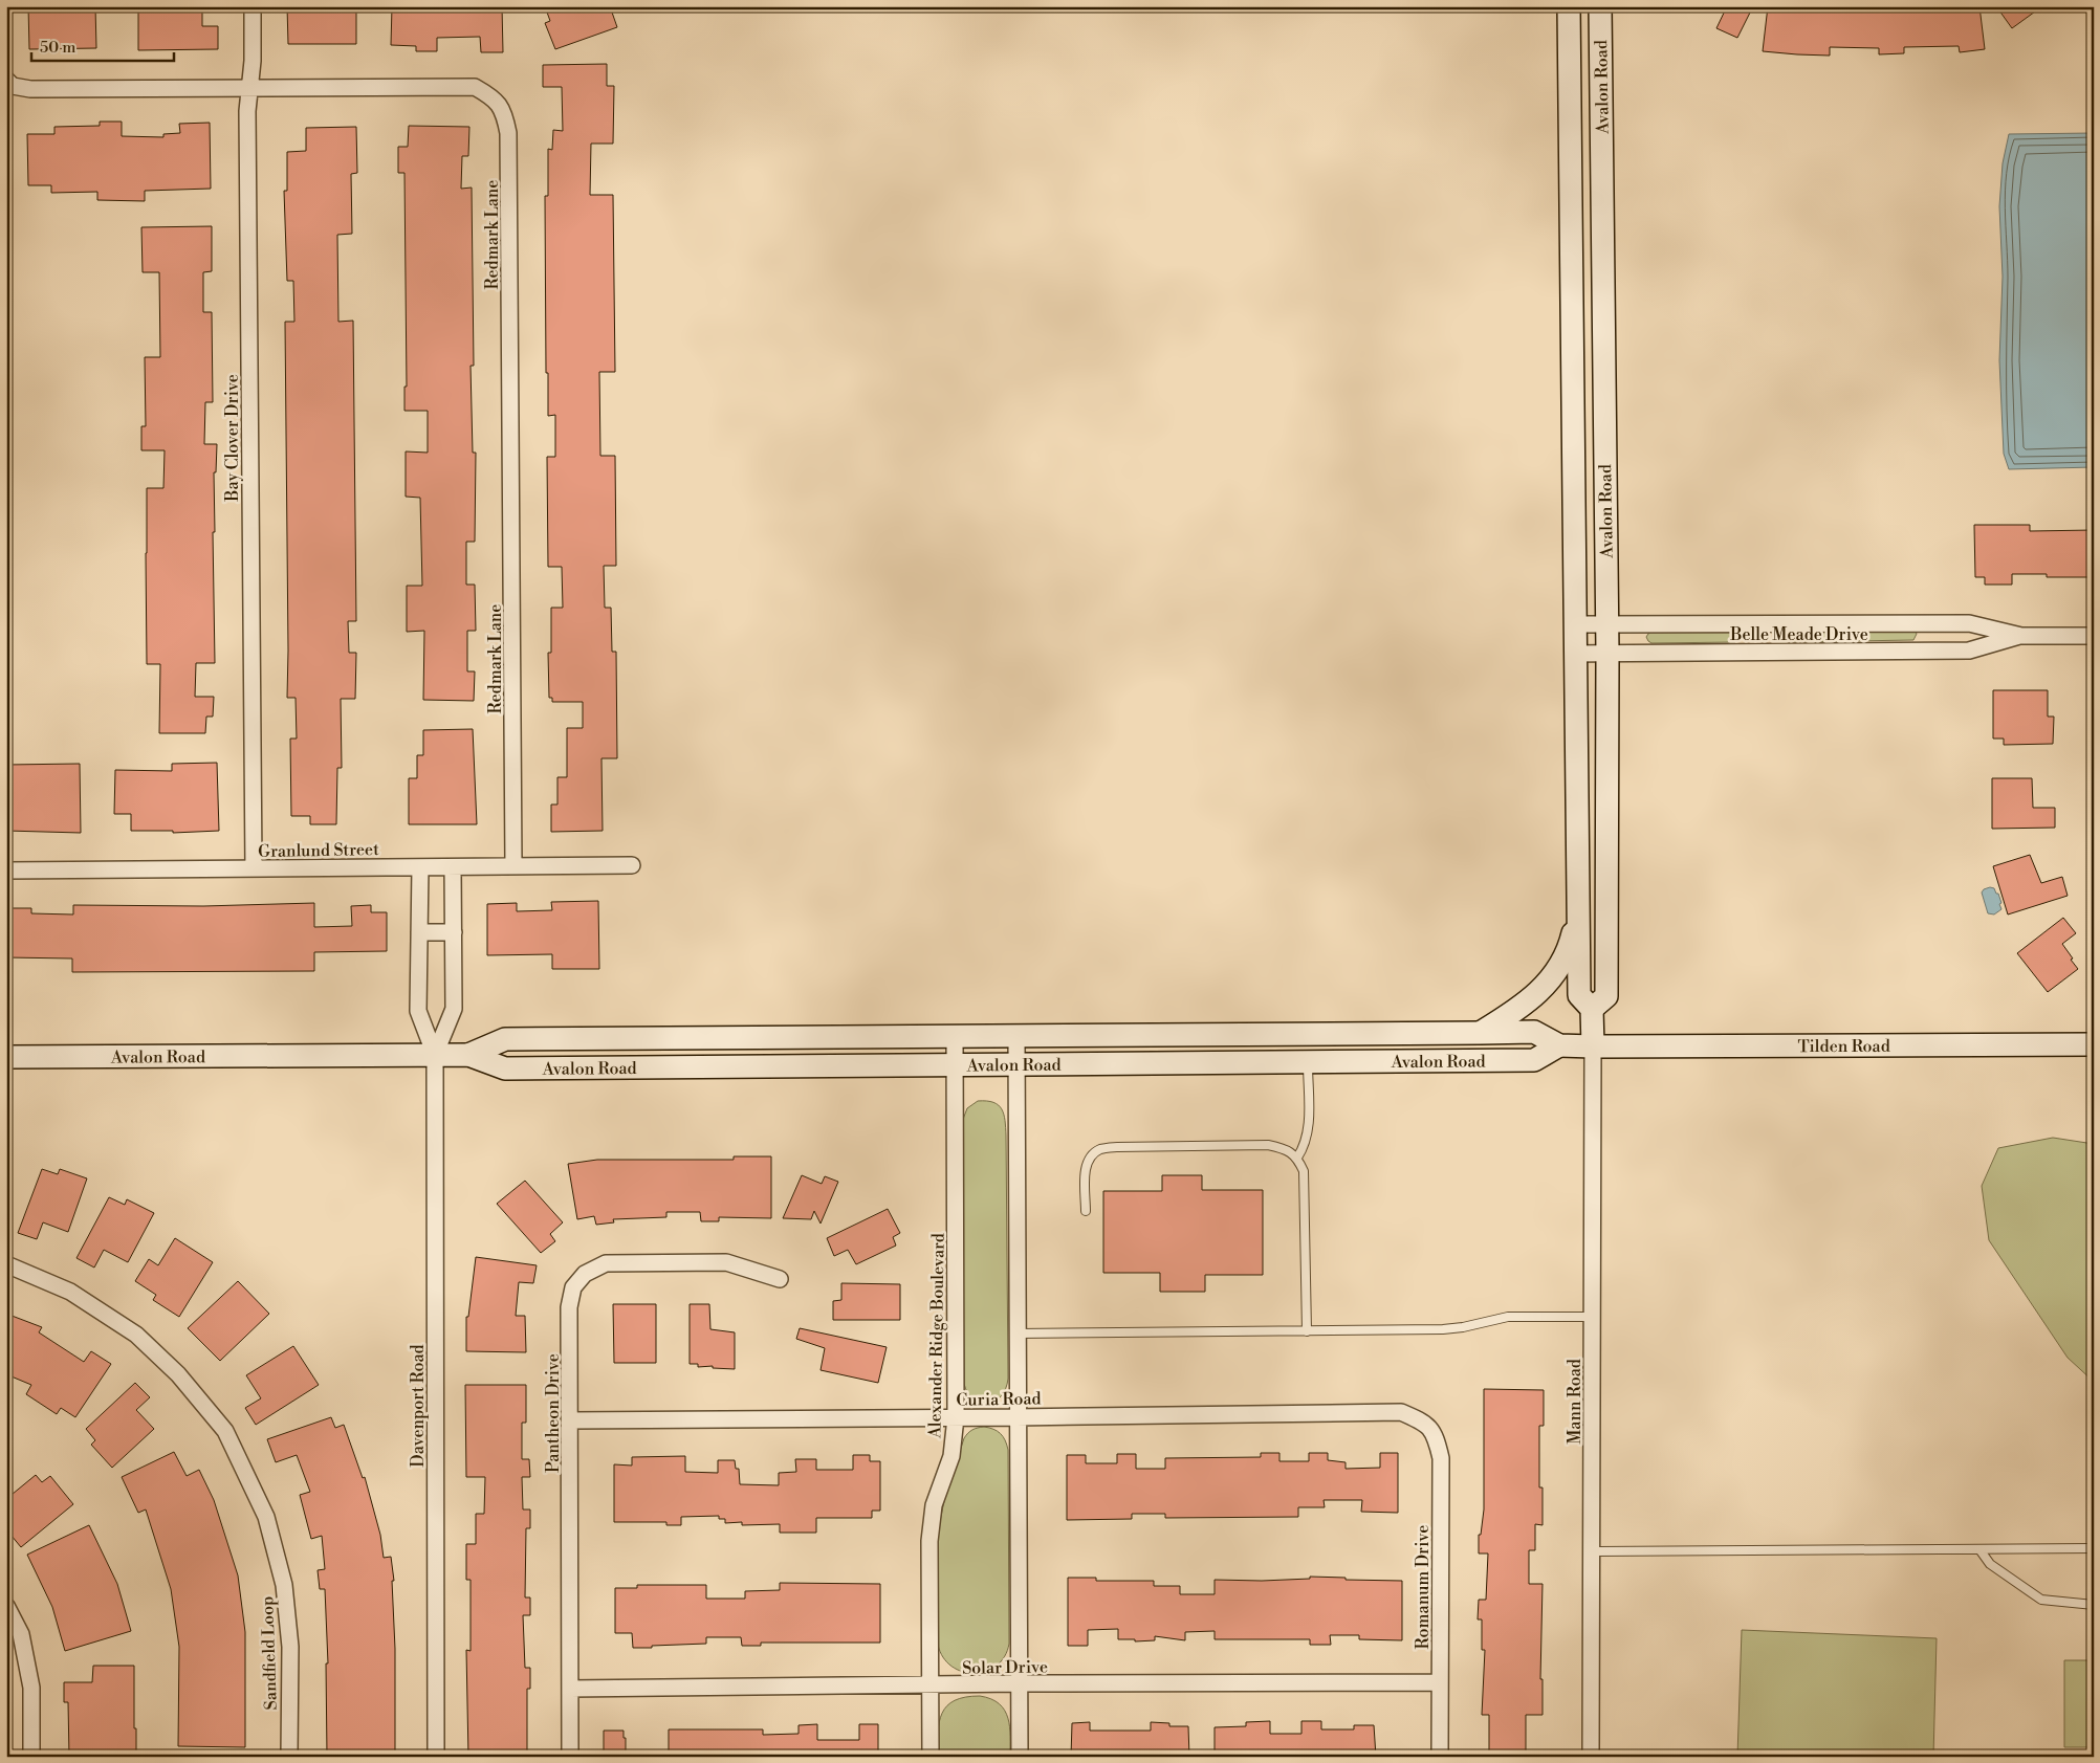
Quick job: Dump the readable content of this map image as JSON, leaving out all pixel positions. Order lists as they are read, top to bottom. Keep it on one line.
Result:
{"streets":{"main road":["Avalon Road","Tilden Road"],"street":["Redmark Lane","Bay Clover Drive","Belle Meade Drive","Granlund Street","Alexander Ridge Boulevard","Curia Road","Mann Road","Davenport Road","Pantheon Drive","Romanum Drive","Sandfield Loop","Solar Drive"]},"crossings":[["Avalon Road","Belle Meade Drive"],["Avalon Road","Tilden Road"],["Avalon Road","Alexander Ridge Boulevard"],["Avalon Road","Mann Road"],["Avalon Road","Davenport Road"],["Redmark Lane","Bay Clover Drive"],["Redmark Lane","Granlund Street"],["Bay Clover Drive","Granlund Street"],["Tilden Road","Mann Road"],["Alexander Ridge Boulevard","Curia Road"],["Alexander Ridge Boulevard","Solar Drive"],["Curia Road","Pantheon Drive"],["Curia Road","Romanum Drive"],["Pantheon Drive","Solar Drive"],["Romanum Drive","Solar Drive"]],"scale_bar":"50 m"}
